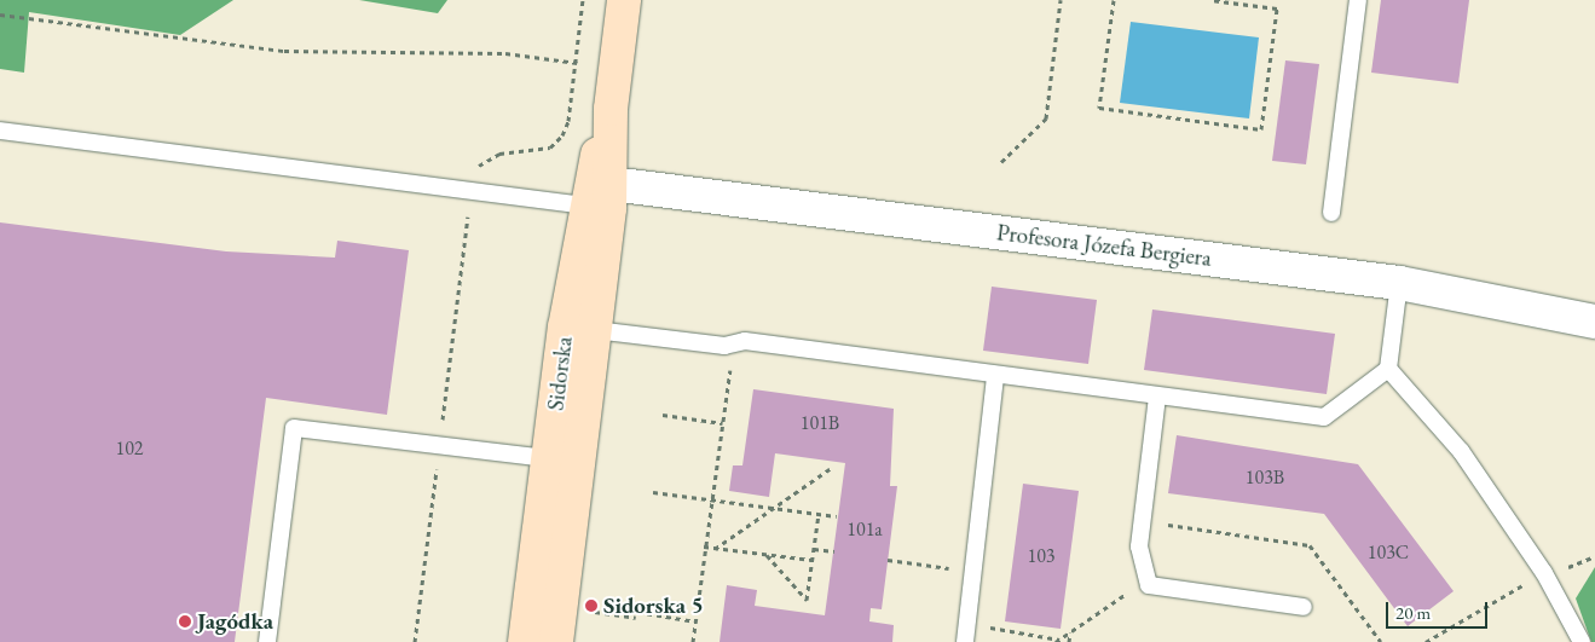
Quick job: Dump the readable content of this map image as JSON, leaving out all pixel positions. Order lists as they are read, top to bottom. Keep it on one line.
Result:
{"streets":{"street":["Profesora Józefa Bergiera","Sidorska"]},"crossings":[["Profesora Józefa Bergiera","Sidorska"]],"places":["Sidorska 5","Jagódka"],"house_numbers":["101B","102","103B","101a","103C","103"],"scale_bar":"20 m"}
